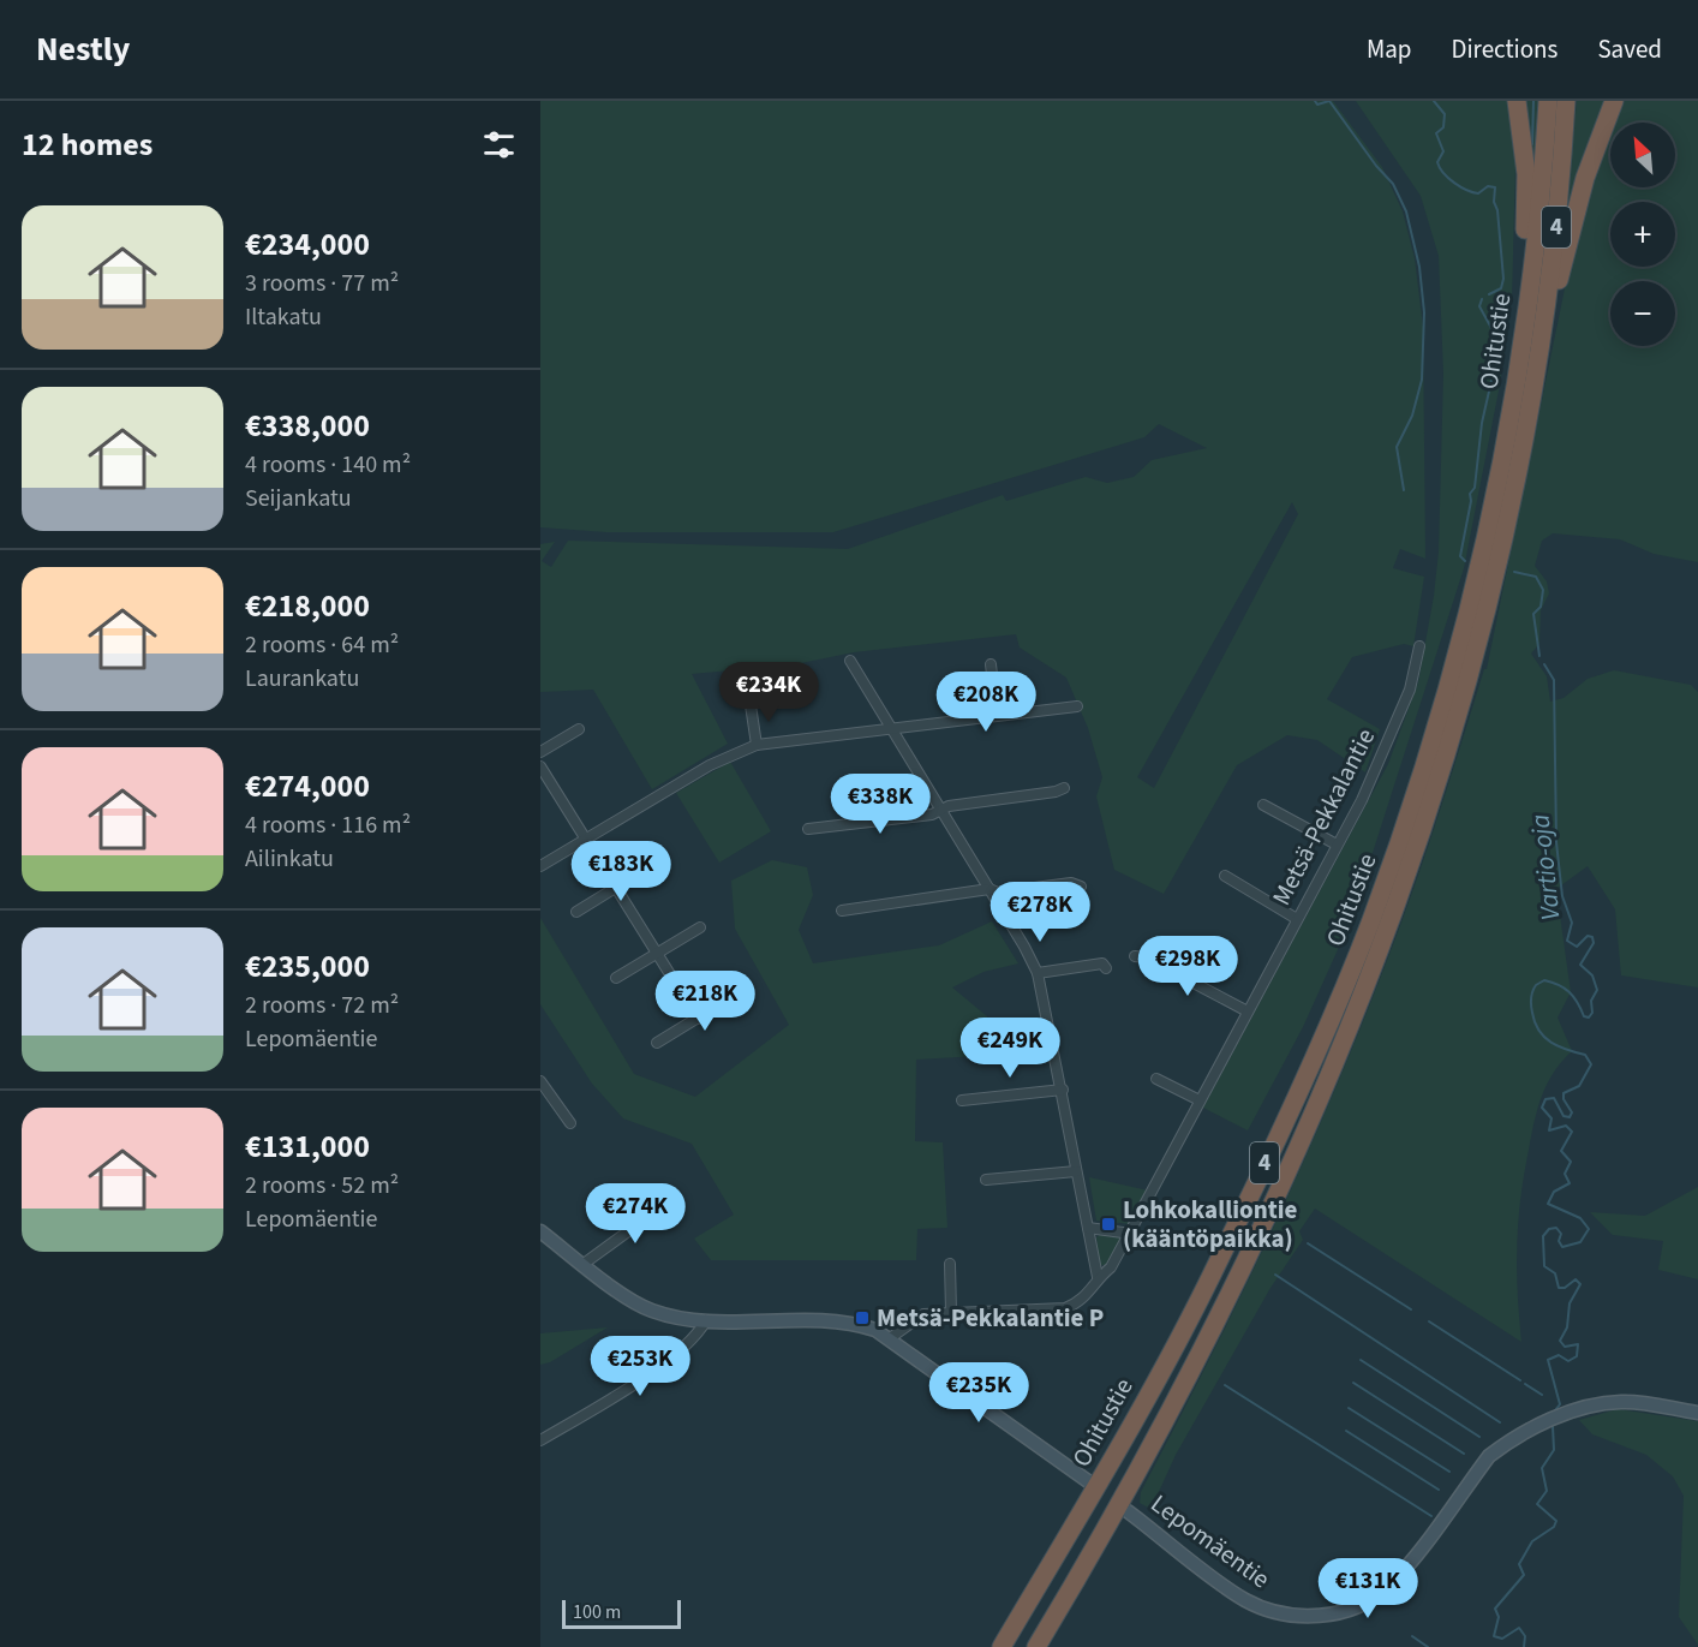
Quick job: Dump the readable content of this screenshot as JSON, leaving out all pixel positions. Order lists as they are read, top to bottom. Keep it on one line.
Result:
{"streets":{"highway":["4","Ohitustie"],"street":["Metsä-Pekkalantie","Lepomäentie"]},"water":["Vartio-oja"],"places":{"transit":["Lohkokalliontie (kääntöpaikka)","Metsä-Pekkalantie P"]},"scale_bar":"100 m","north":"top left","page":{"header":"Nestly","nav":["Map","Directions","Saved"],"heading":"12 homes","map_buttons":["+","−"],"list":[{"name":"€234,000","note":"3 rooms · 77 m² · Iltakatu"},{"name":"€338,000","note":"4 rooms · 140 m² · Seijankatu"},{"name":"€218,000","note":"2 rooms · 64 m² · Laurankatu"},{"name":"€274,000","note":"4 rooms · 116 m² · Ailinkatu"},{"name":"€235,000","note":"2 rooms · 72 m² · Lepomäentie"},{"name":"€131,000","note":"2 rooms · 52 m² · Lepomäentie"}],"price":["€234K","€208K","€338K","€183K","€278K","€298K","€218K","€249K","€274K","€253K","€235K","€131K"],"scale":"100 m"}}
